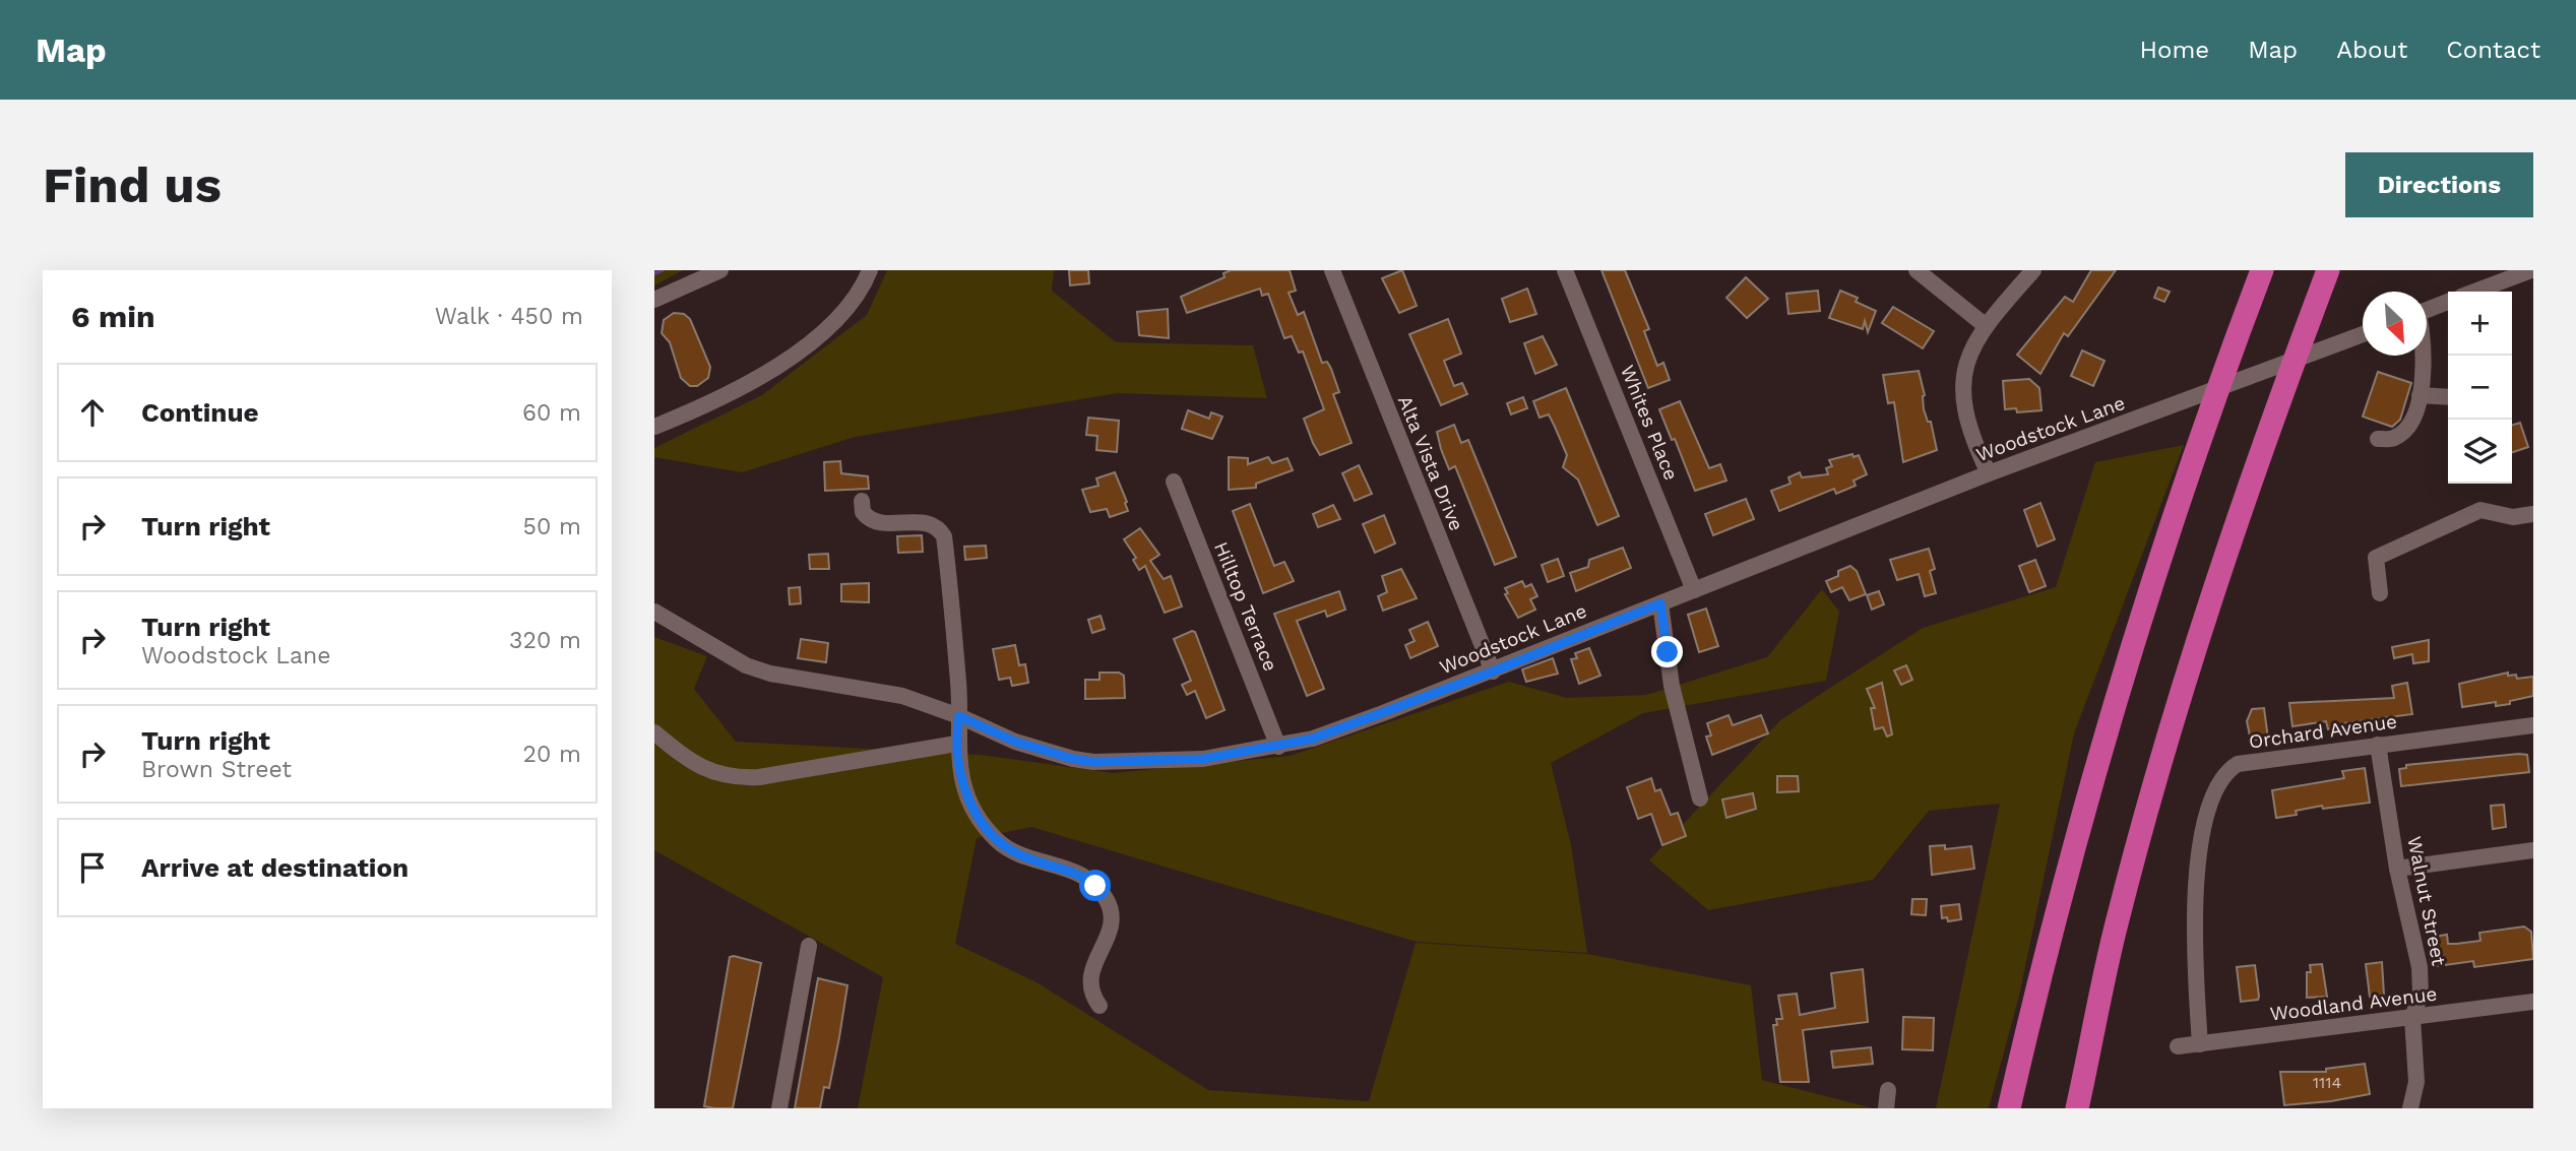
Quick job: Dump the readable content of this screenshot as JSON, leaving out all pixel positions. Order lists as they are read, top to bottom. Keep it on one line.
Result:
{"streets":{"street":["Whites Place","Woodstock Lane","Alta Vista Drive","Hilltop Terrace","Orchard Avenue","Walnut Street","Woodland Avenue"]},"crossings":[["Whites Place","Woodstock Lane"],["Woodstock Lane","Alta Vista Drive"],["Woodstock Lane","Hilltop Terrace"],["Orchard Avenue","Walnut Street"],["Orchard Avenue","Woodland Avenue"],["Walnut Street","Woodland Avenue"]],"house_numbers":["1114"],"north":"bottom right","page":{"header":"Map","nav":["Home","Map","About","Contact"],"buttons":"Directions","title":"Find us","heading":["6 min","Walk · 450 m"],"map_buttons":["+","−"],"list":[["Continue","60 m"],["Turn right","50 m"],["Turn right","Woodstock Lane","320 m"],["Turn right","Brown Street","20 m"],"Arrive at destination"]}}
